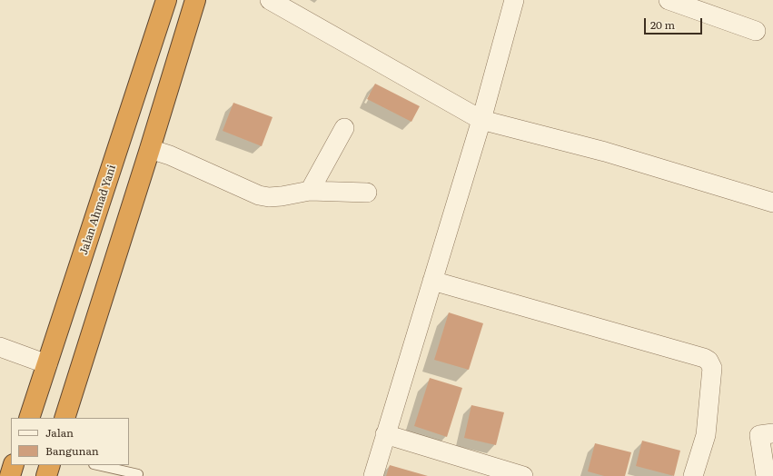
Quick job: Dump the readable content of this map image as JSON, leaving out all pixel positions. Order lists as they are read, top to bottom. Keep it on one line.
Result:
{"streets":{"highway":["Jalan Ahmad Yani"]},"legend":["Jalan","Bangunan"],"scale_bar":"20 m"}
